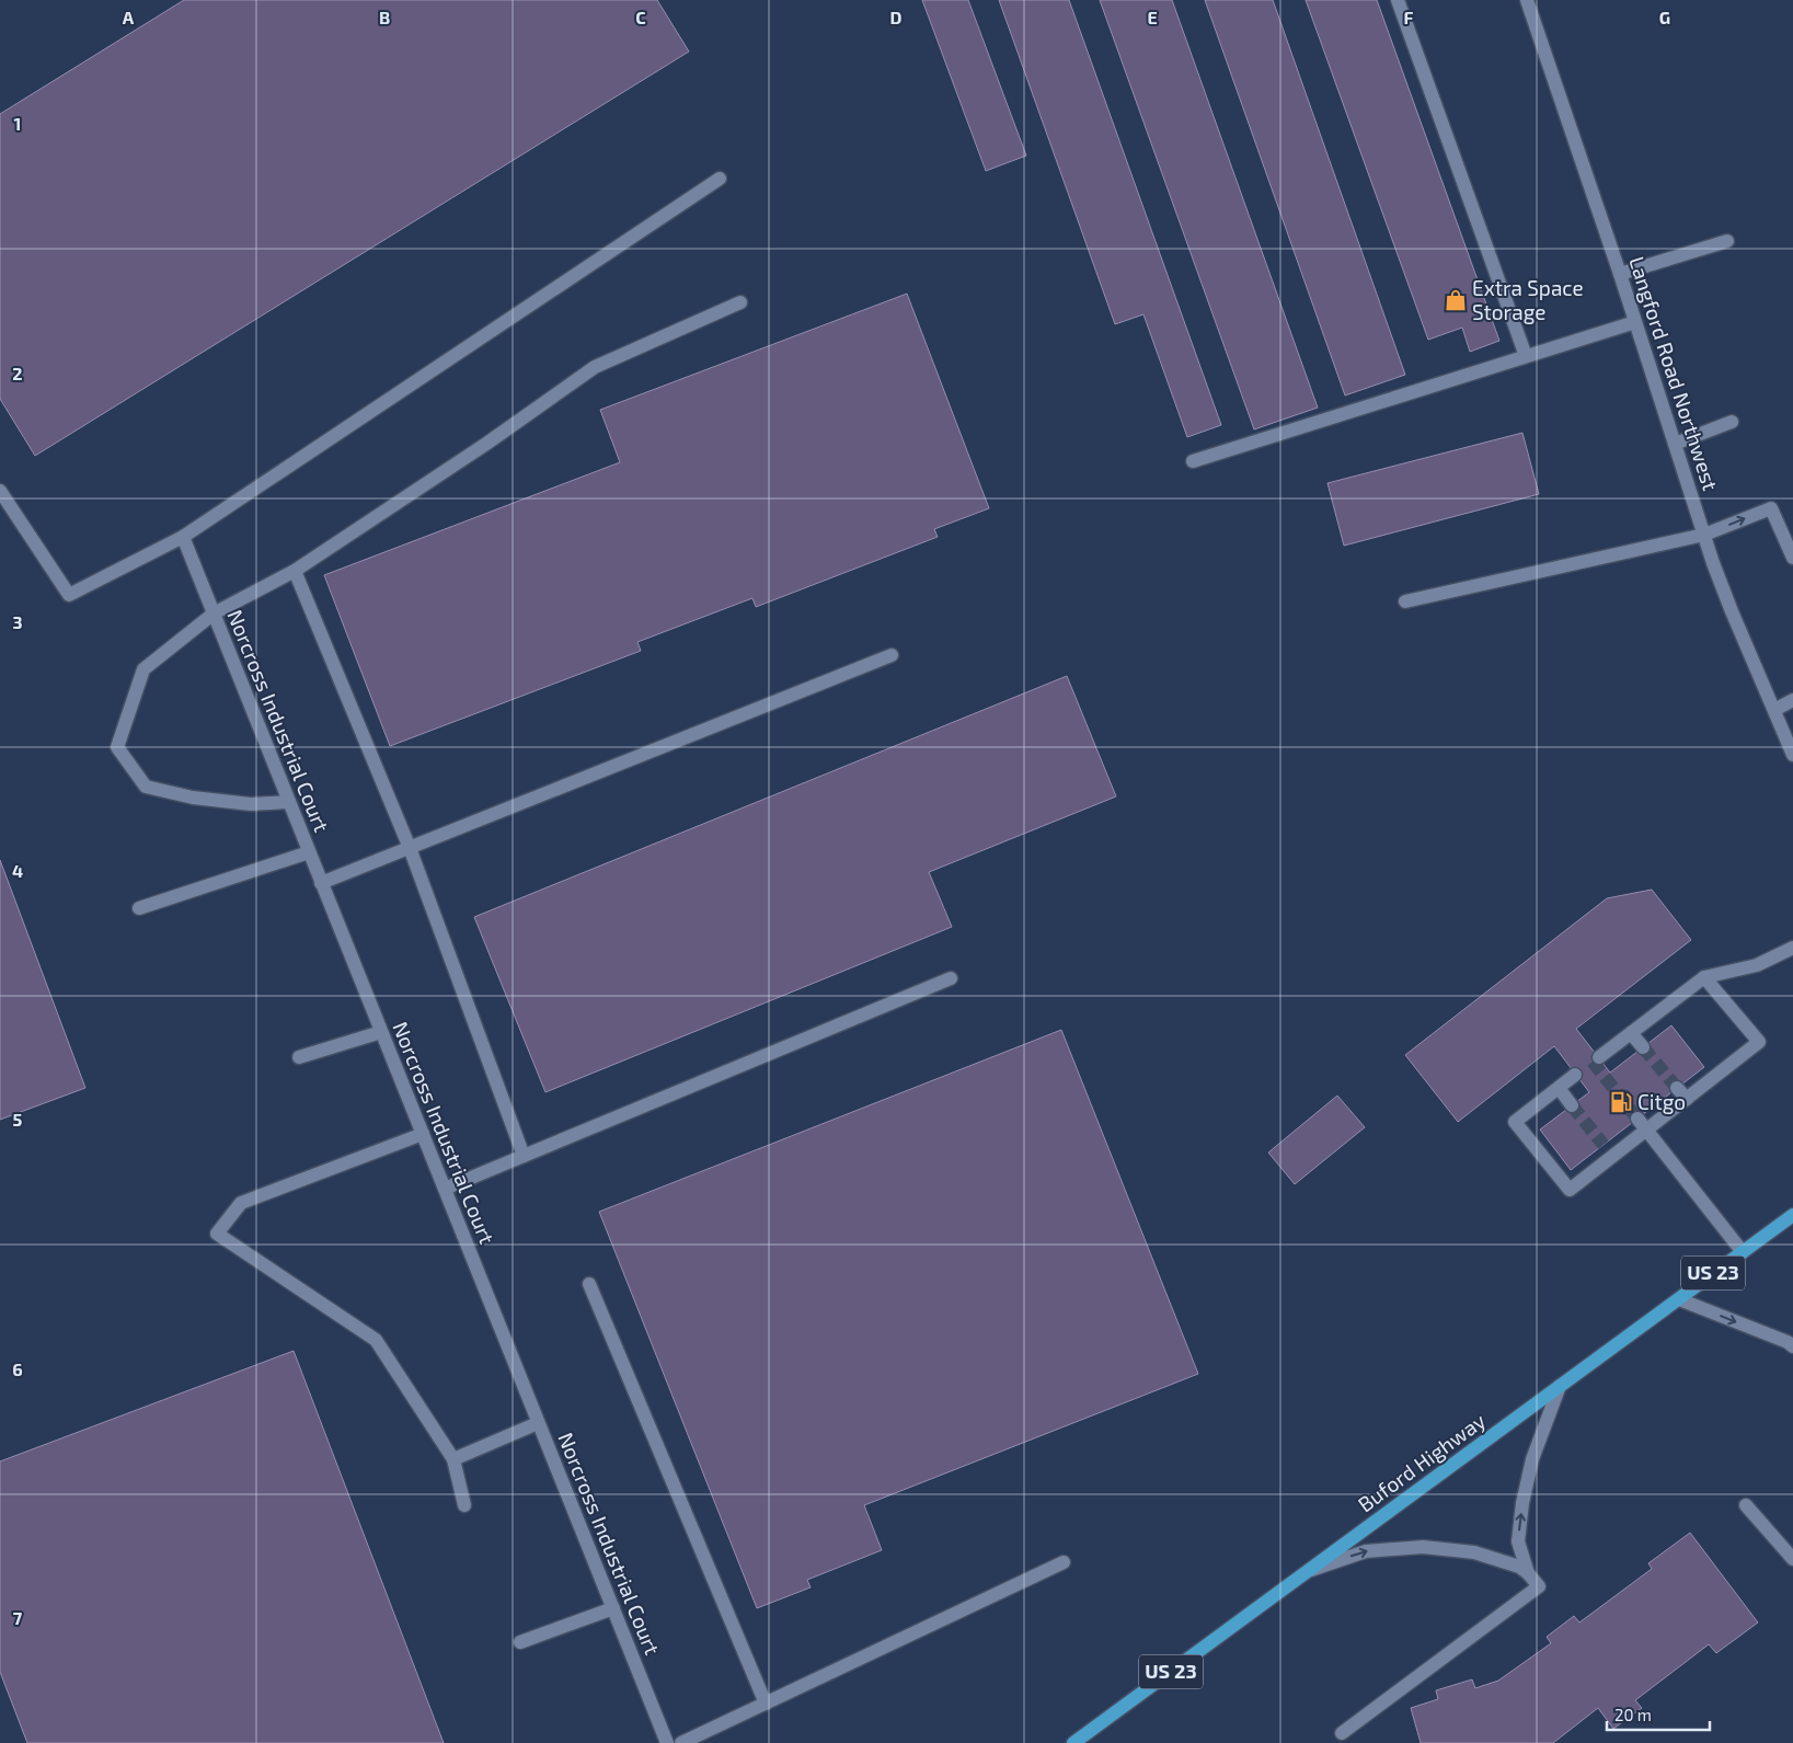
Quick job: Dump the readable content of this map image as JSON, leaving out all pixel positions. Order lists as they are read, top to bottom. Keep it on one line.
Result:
{"streets":{"main road":["US 23","Buford Highway"],"street":["Langford Road Northwest","Norcross Industrial Court"]},"places":{"shop":["Extra Space Storage"],"fuel station":["Citgo"]},"scale_bar":"20 m","grid":{"columns":["A","B","C","D","E","F","G"],"rows":["1","2","3","4","5","6","7"]}}
